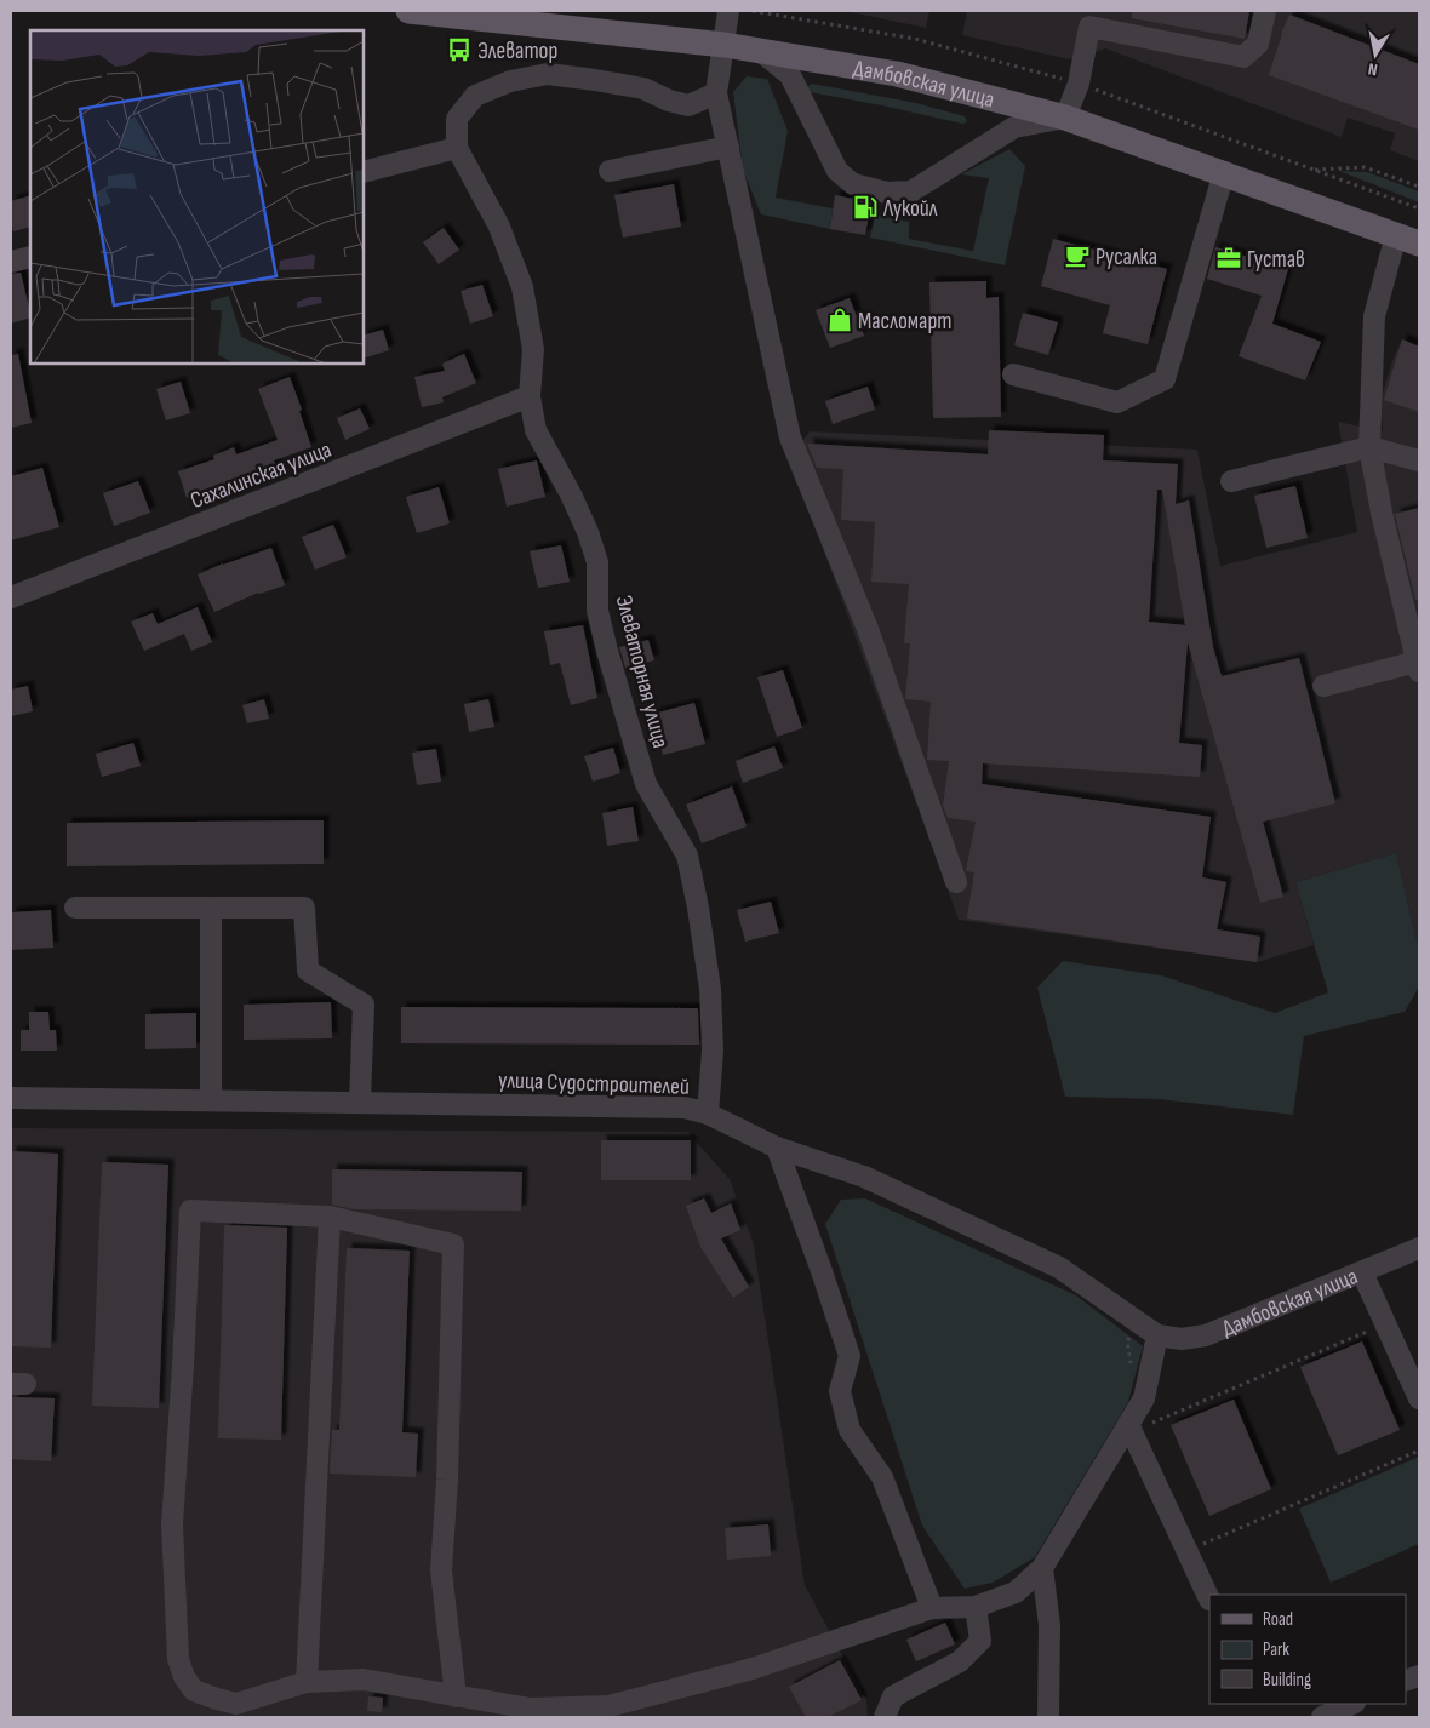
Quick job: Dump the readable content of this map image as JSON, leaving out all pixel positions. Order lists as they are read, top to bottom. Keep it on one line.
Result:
{"streets":{"main road":["Дамбовская улица"],"street":["Сахалинская улица","Элеваторная улица","улица Судостроителей"]},"crossings":[["Дамбовская улица","улица Судостроителей"],["Сахалинская улица","Элеваторная улица"],["Элеваторная улица","улица Судостроителей"]],"places":{"bus stop":["Элеватор"],"fuel station":["Лукойл"],"cafe":["Русалка"],"office":["Густав"],"shop":["Масломарт"]},"legend":["Road","Park","Building"],"north":"bottom"}
